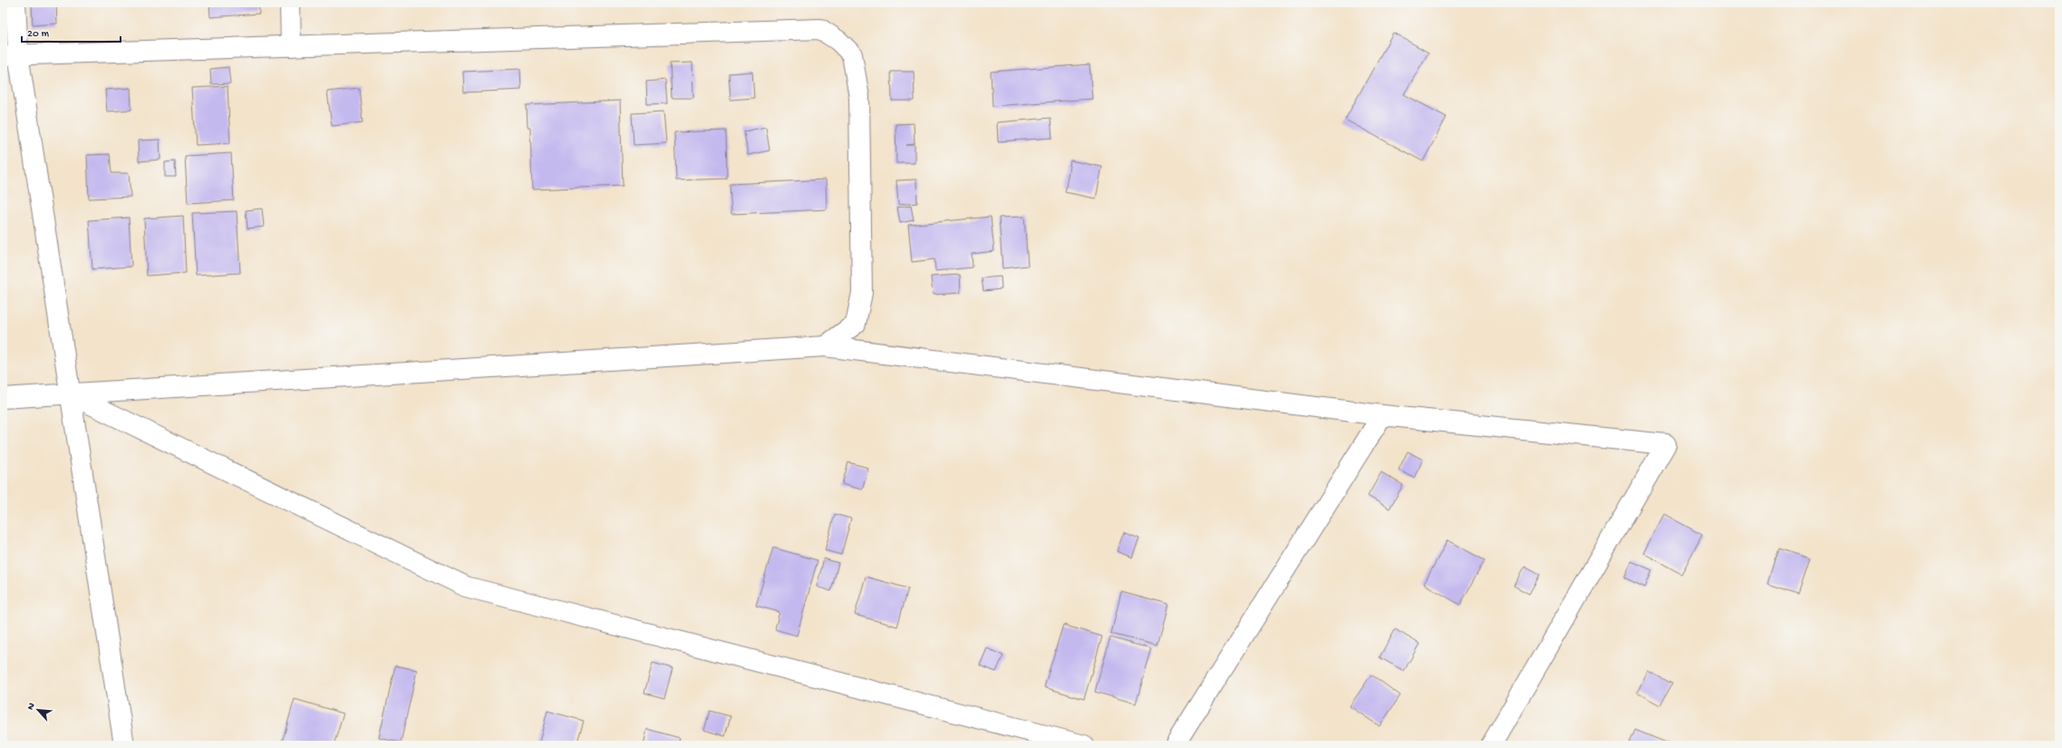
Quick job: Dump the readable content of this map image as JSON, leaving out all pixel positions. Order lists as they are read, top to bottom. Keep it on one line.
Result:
{"scale_bar":"20 m","north":"top left"}
